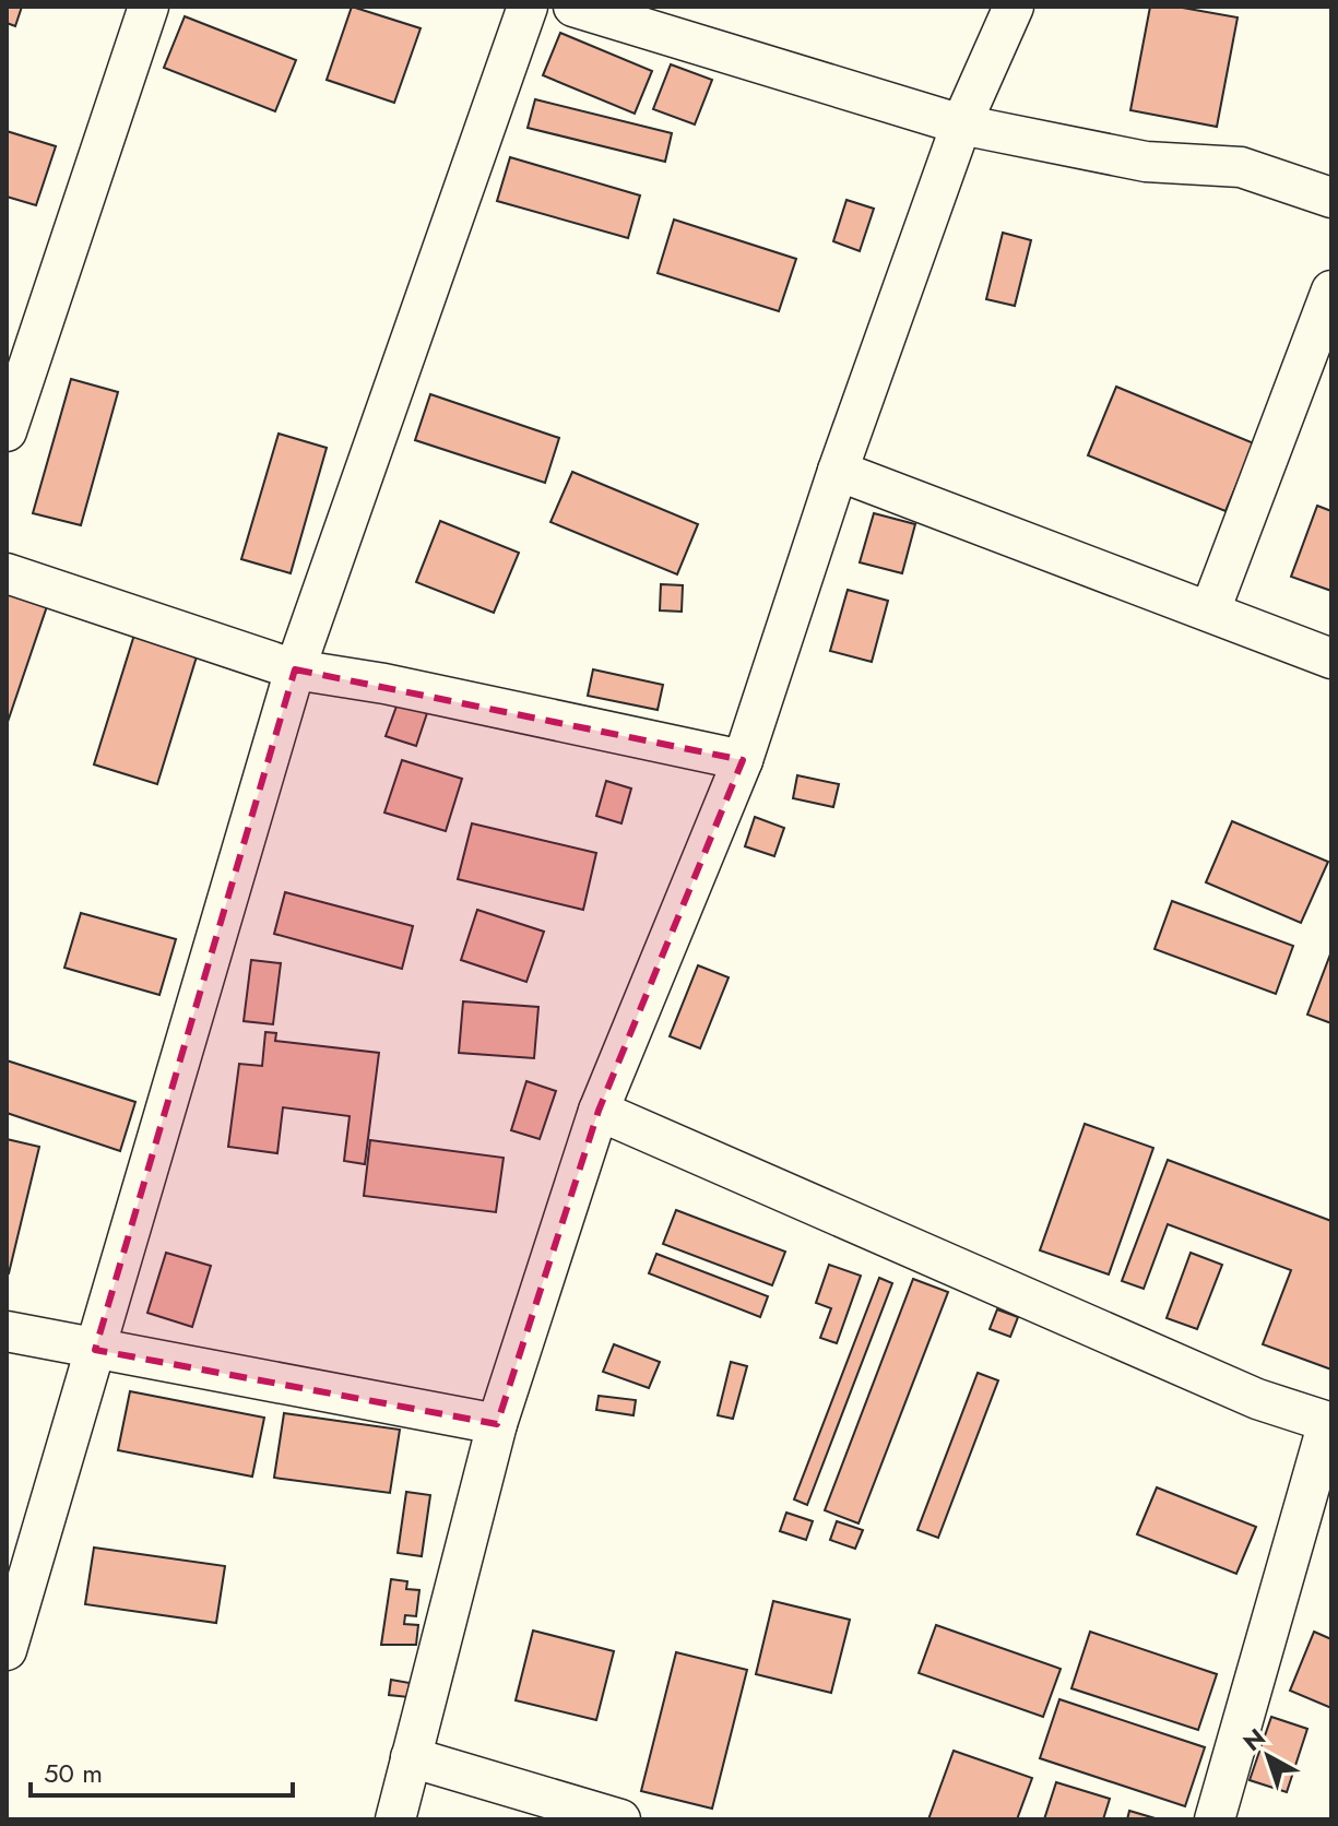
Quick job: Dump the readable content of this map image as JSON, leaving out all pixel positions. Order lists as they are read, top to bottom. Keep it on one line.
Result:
{"scale_bar":"50 m","north":"top left"}
